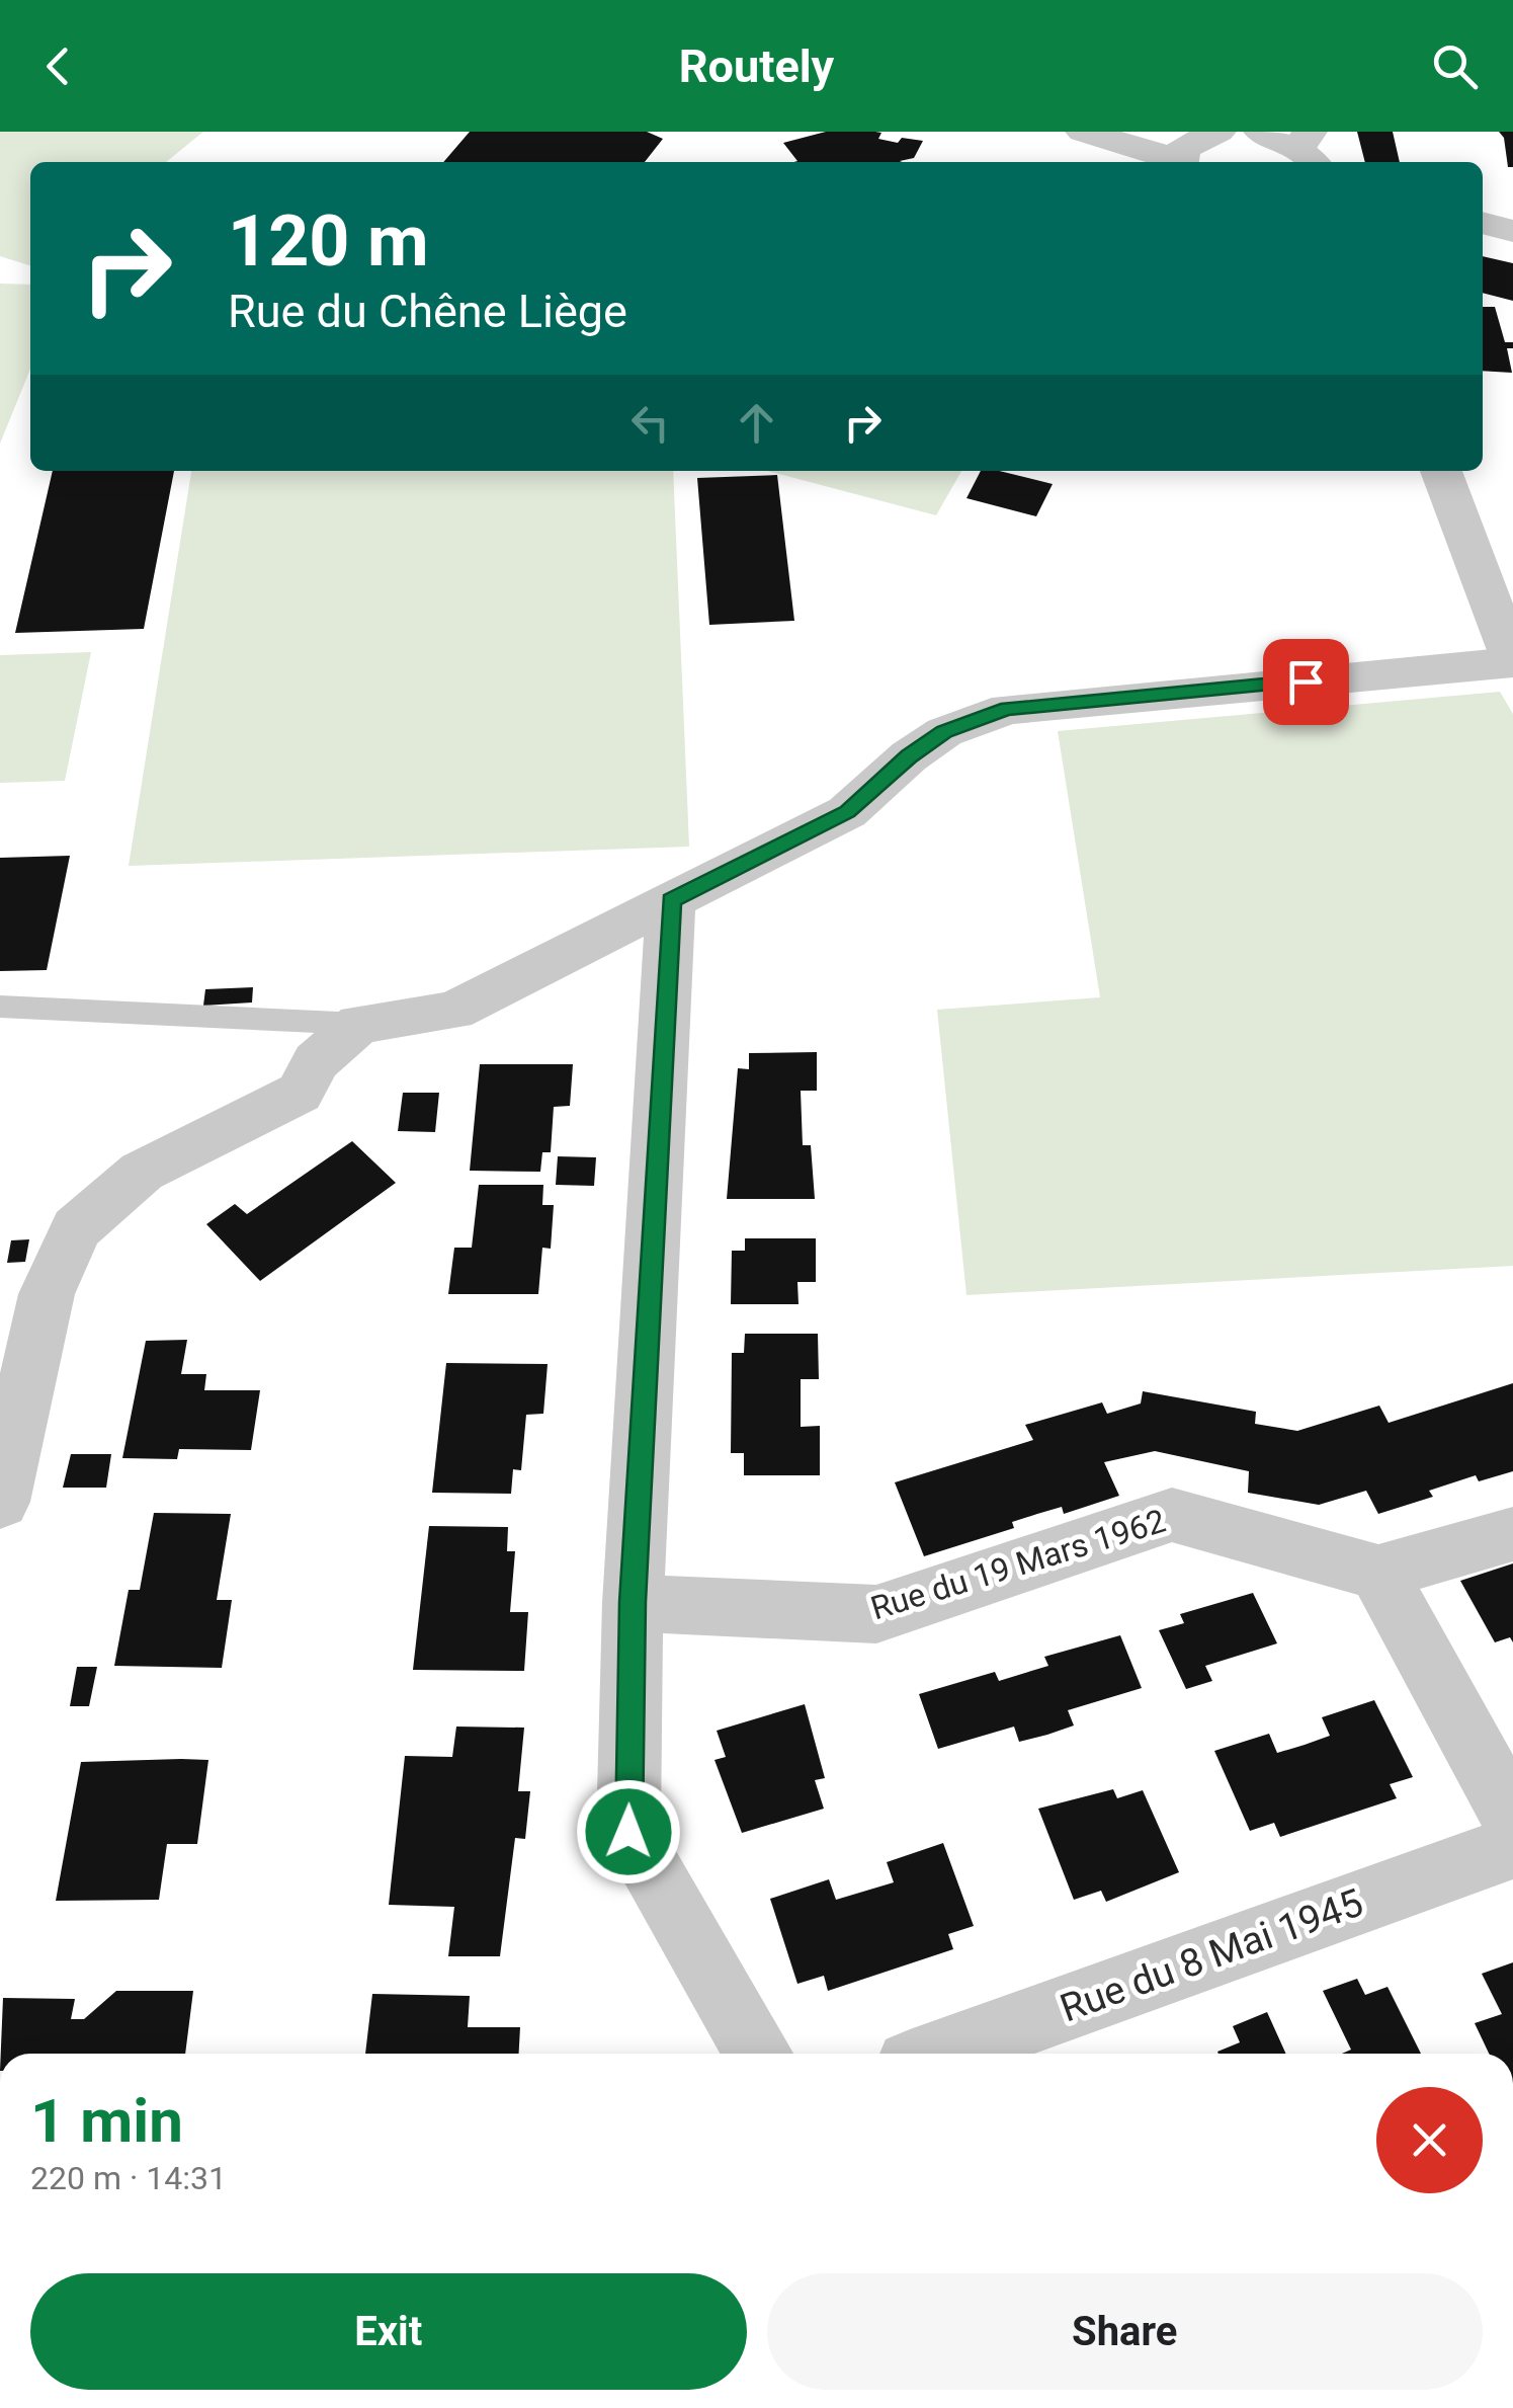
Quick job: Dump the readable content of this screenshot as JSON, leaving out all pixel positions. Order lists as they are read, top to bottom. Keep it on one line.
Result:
{"streets":{"street":["Rue du 19 Mars 1962","Rue du 8 Mai 1945"]},"page":{"header":"Routely","turn":["120 m","Rue du Chêne Liège"],"heading":["1 min","220 m · 14:31"],"buttons":["Exit","Share"]}}
